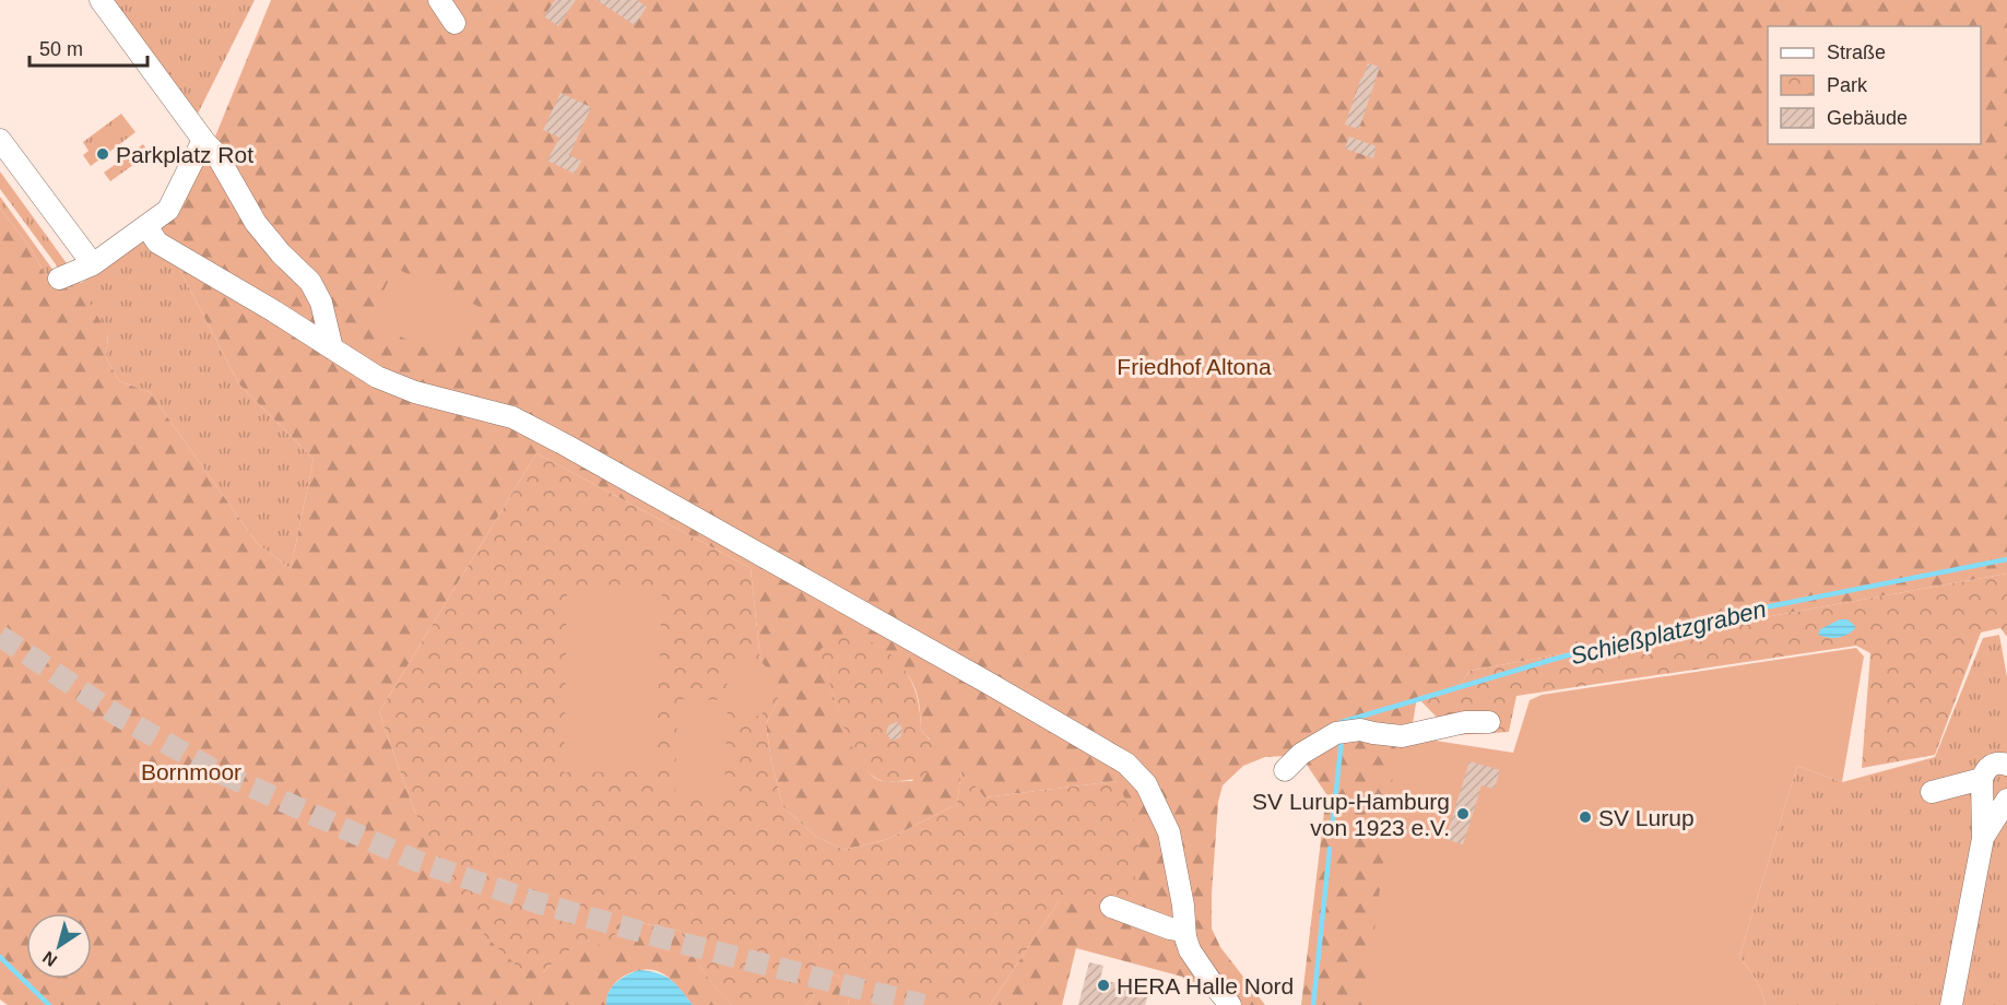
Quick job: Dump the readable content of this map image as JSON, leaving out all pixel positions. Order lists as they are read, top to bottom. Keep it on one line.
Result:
{"water":["Schießplatzgraben"],"parks":["Friedhof Altona","Bornmoor"],"places":["Parkplatz Rot","SV Lurup-Hamburg von 1923 e.V.","SV Lurup","HERA Halle Nord"],"legend":["Straße","Park","Gebäude"],"scale_bar":"50 m","north":"bottom left"}
